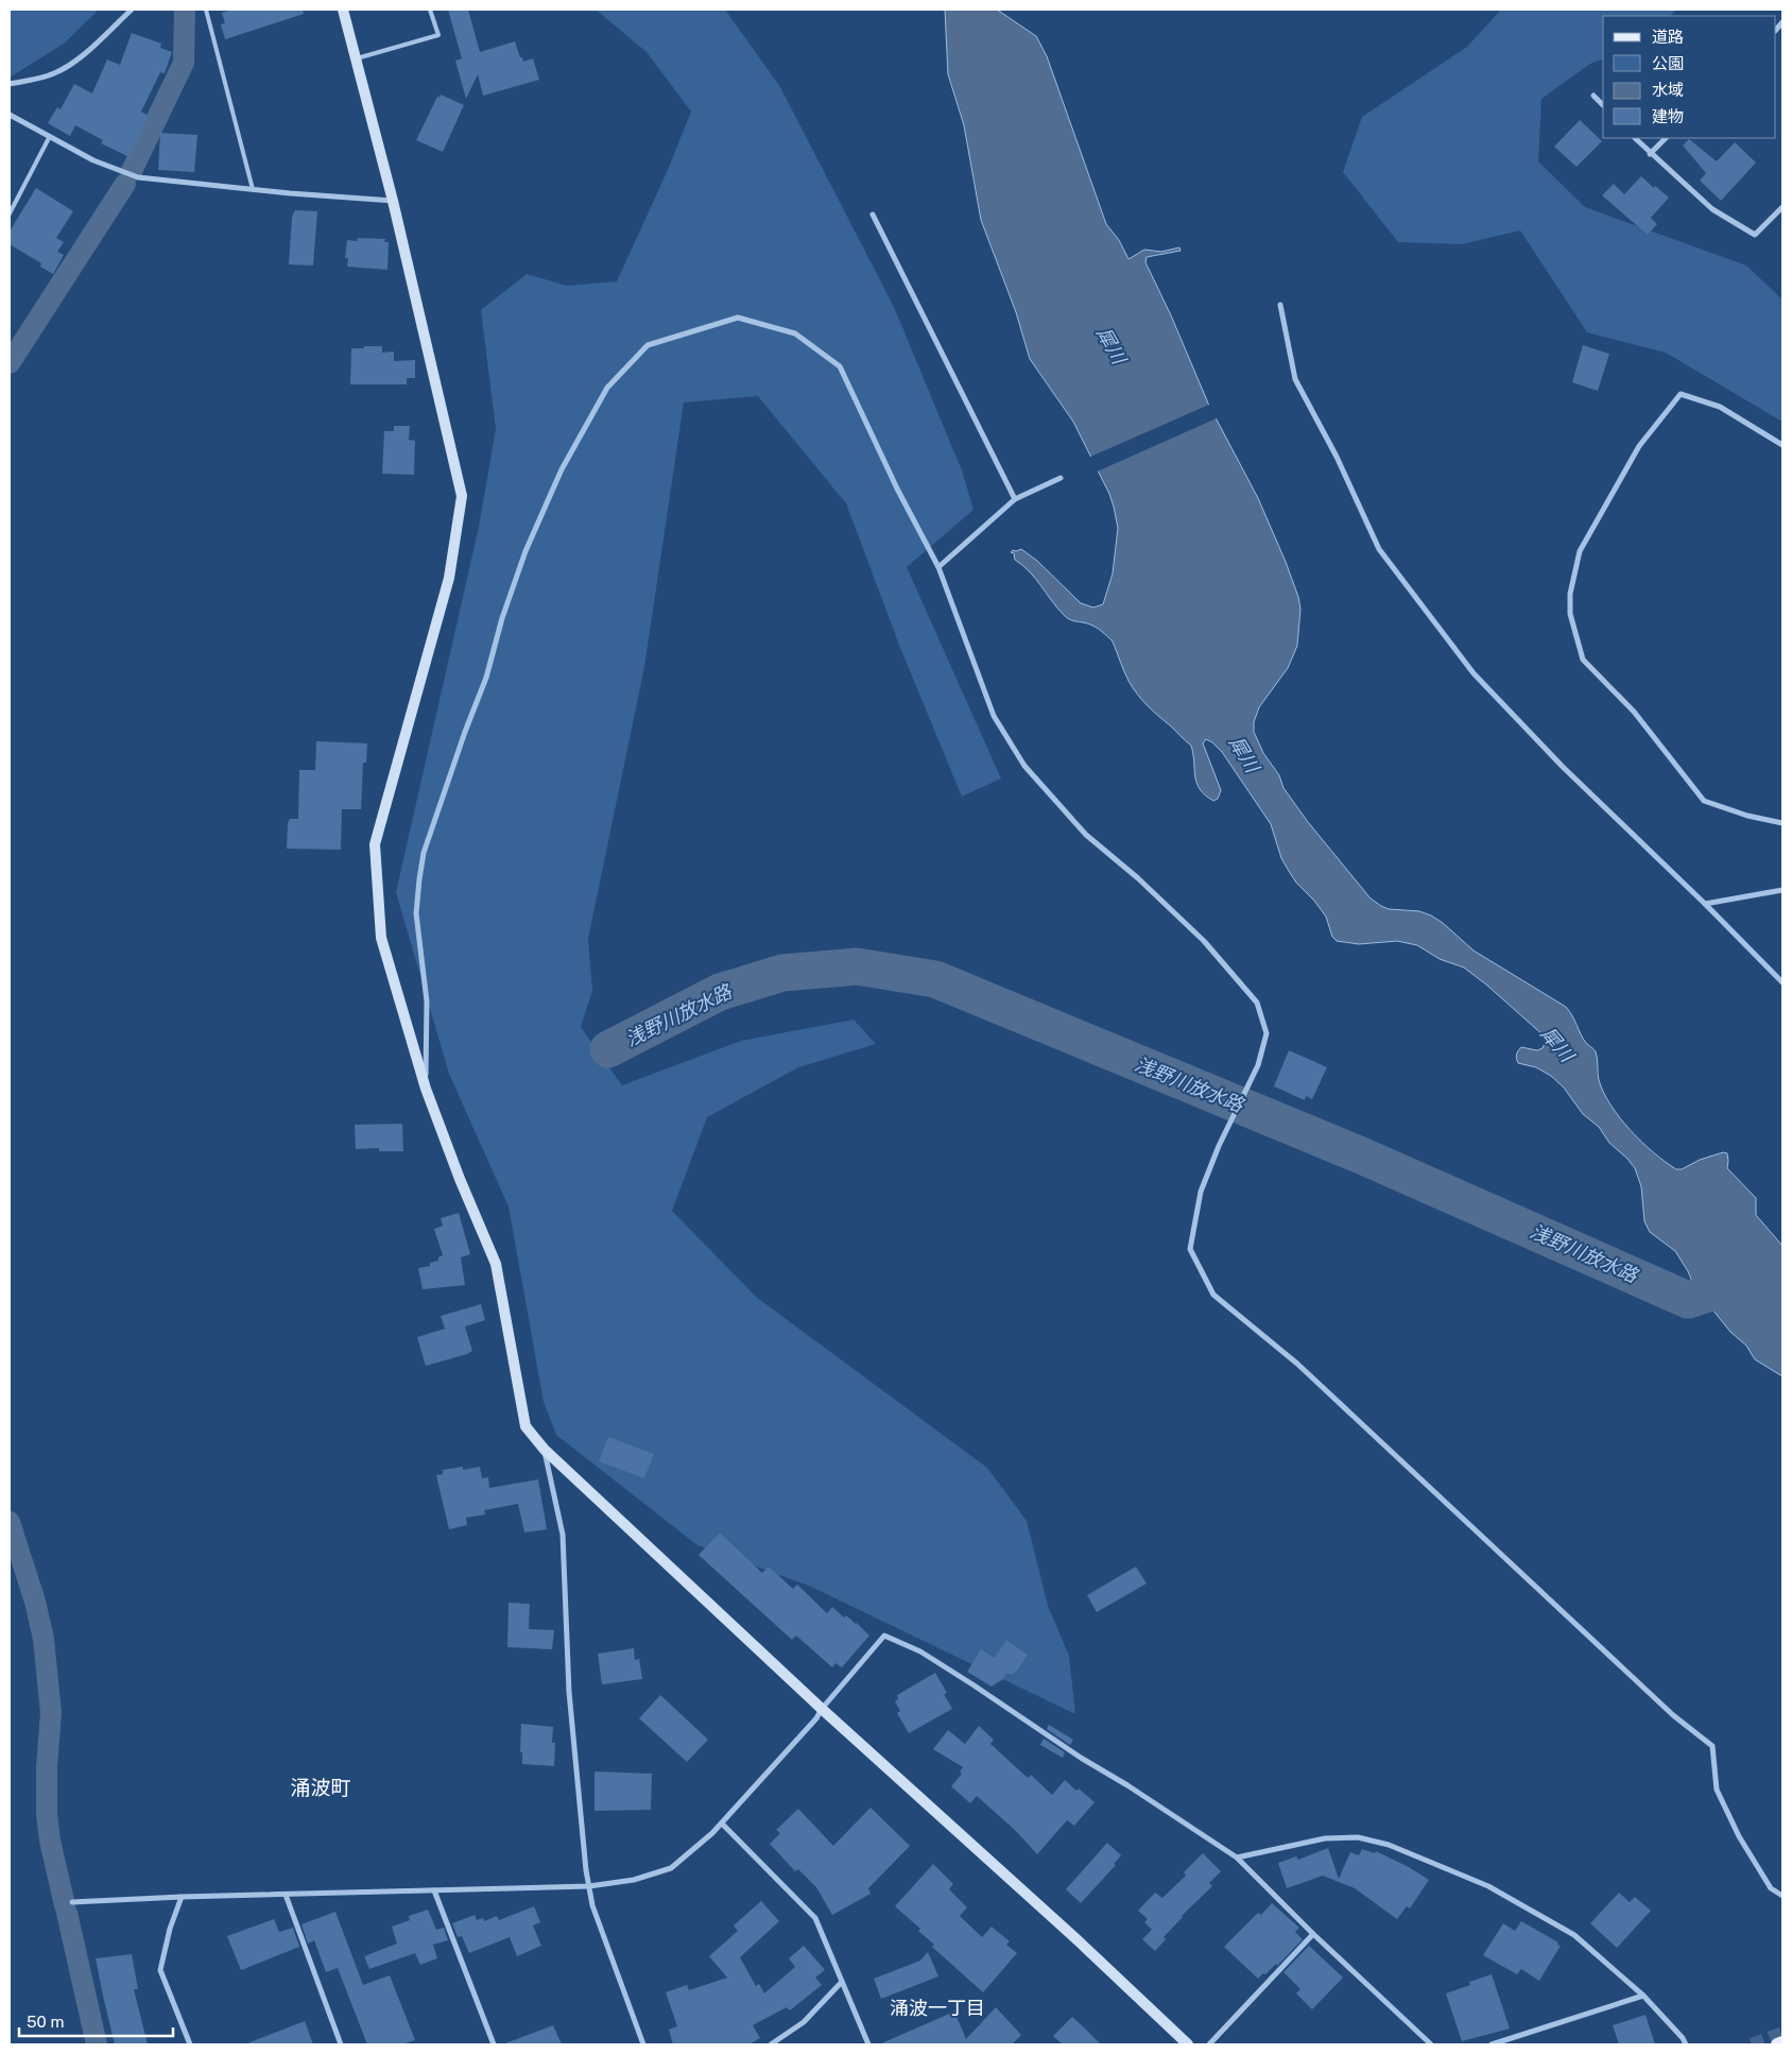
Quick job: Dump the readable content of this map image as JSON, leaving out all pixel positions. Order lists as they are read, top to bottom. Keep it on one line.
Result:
{"districts":["涌波町","涌波一丁目"],"water":["犀川","浅野川放水路"],"legend":["道路","公園","水域","建物"],"scale_bar":"50 m"}
